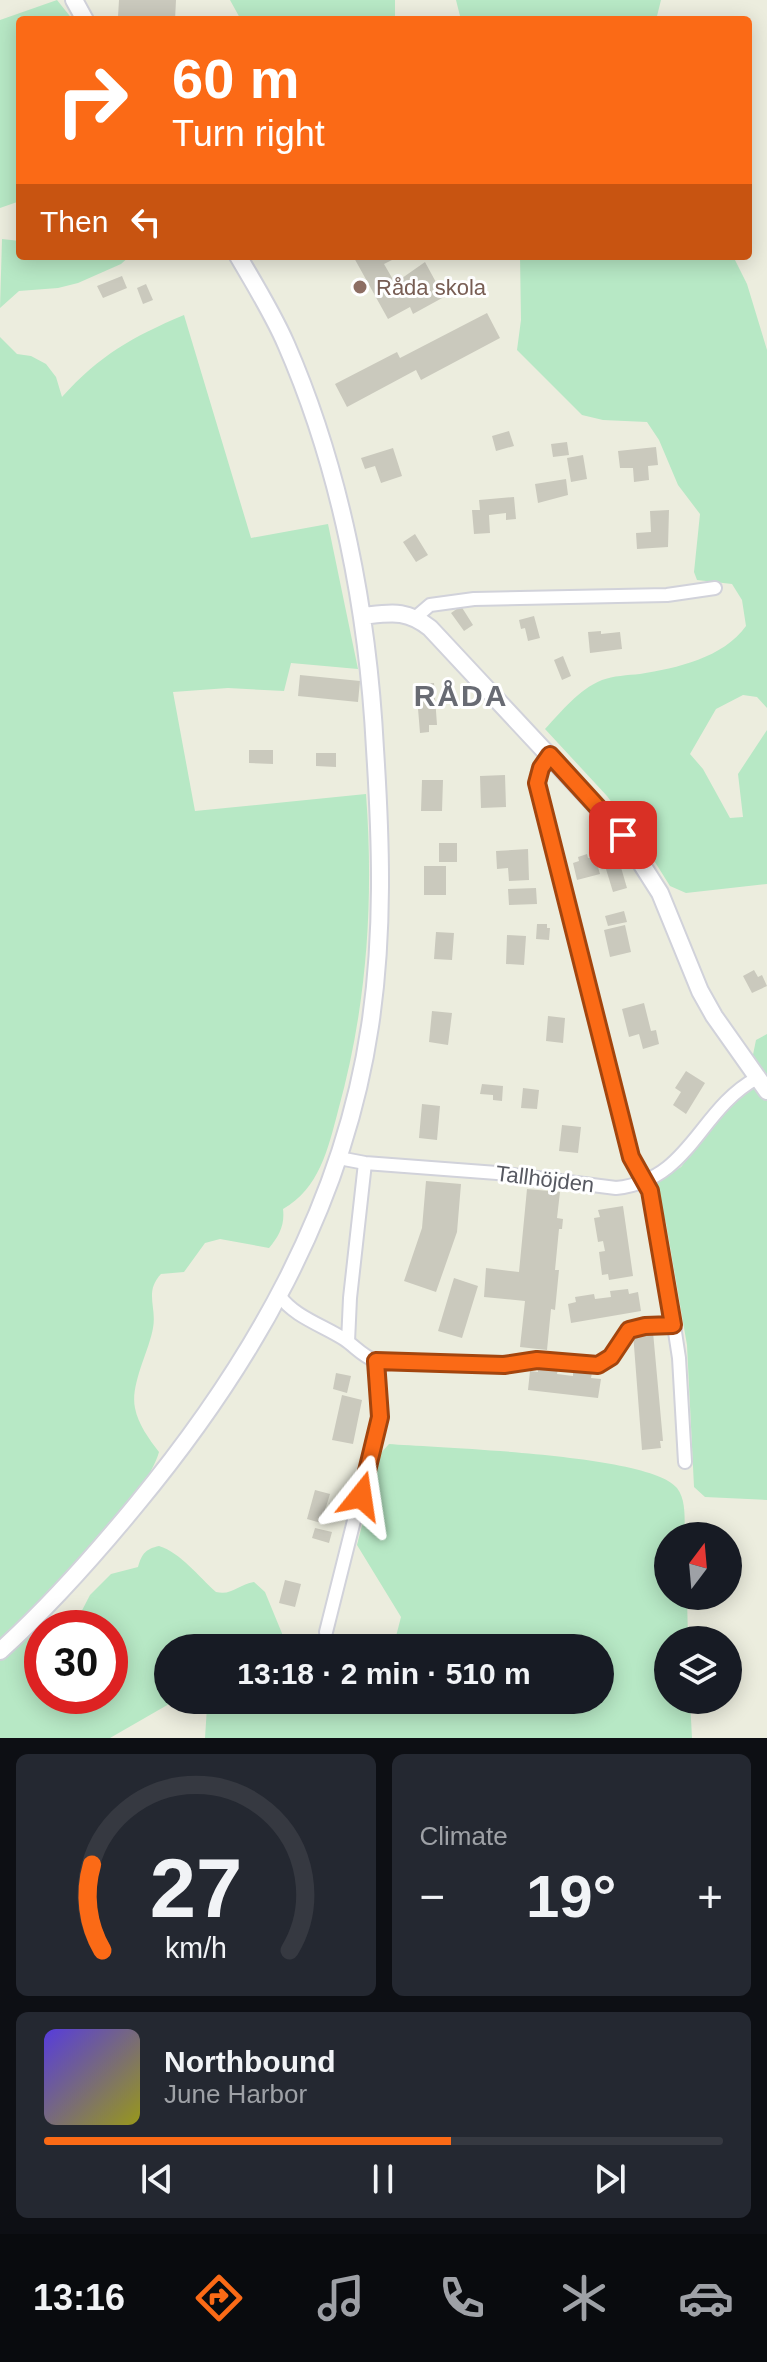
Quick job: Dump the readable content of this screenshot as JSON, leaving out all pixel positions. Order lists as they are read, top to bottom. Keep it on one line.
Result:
{"streets":{"street":["Tallhöjden"]},"districts":["RÅDA"],"places":["Råda skola"],"north":"top","page":{"turn":["60 m","Turn right"],"then":"Then","limit":"30","trip":"13:18 · 2 min · 510 m","tile":"Climate","heat":["−","19°","+"],"song":["Northbound","June Harbor"],"tabs":"13:16","gauge":["27","km/h"]}}
